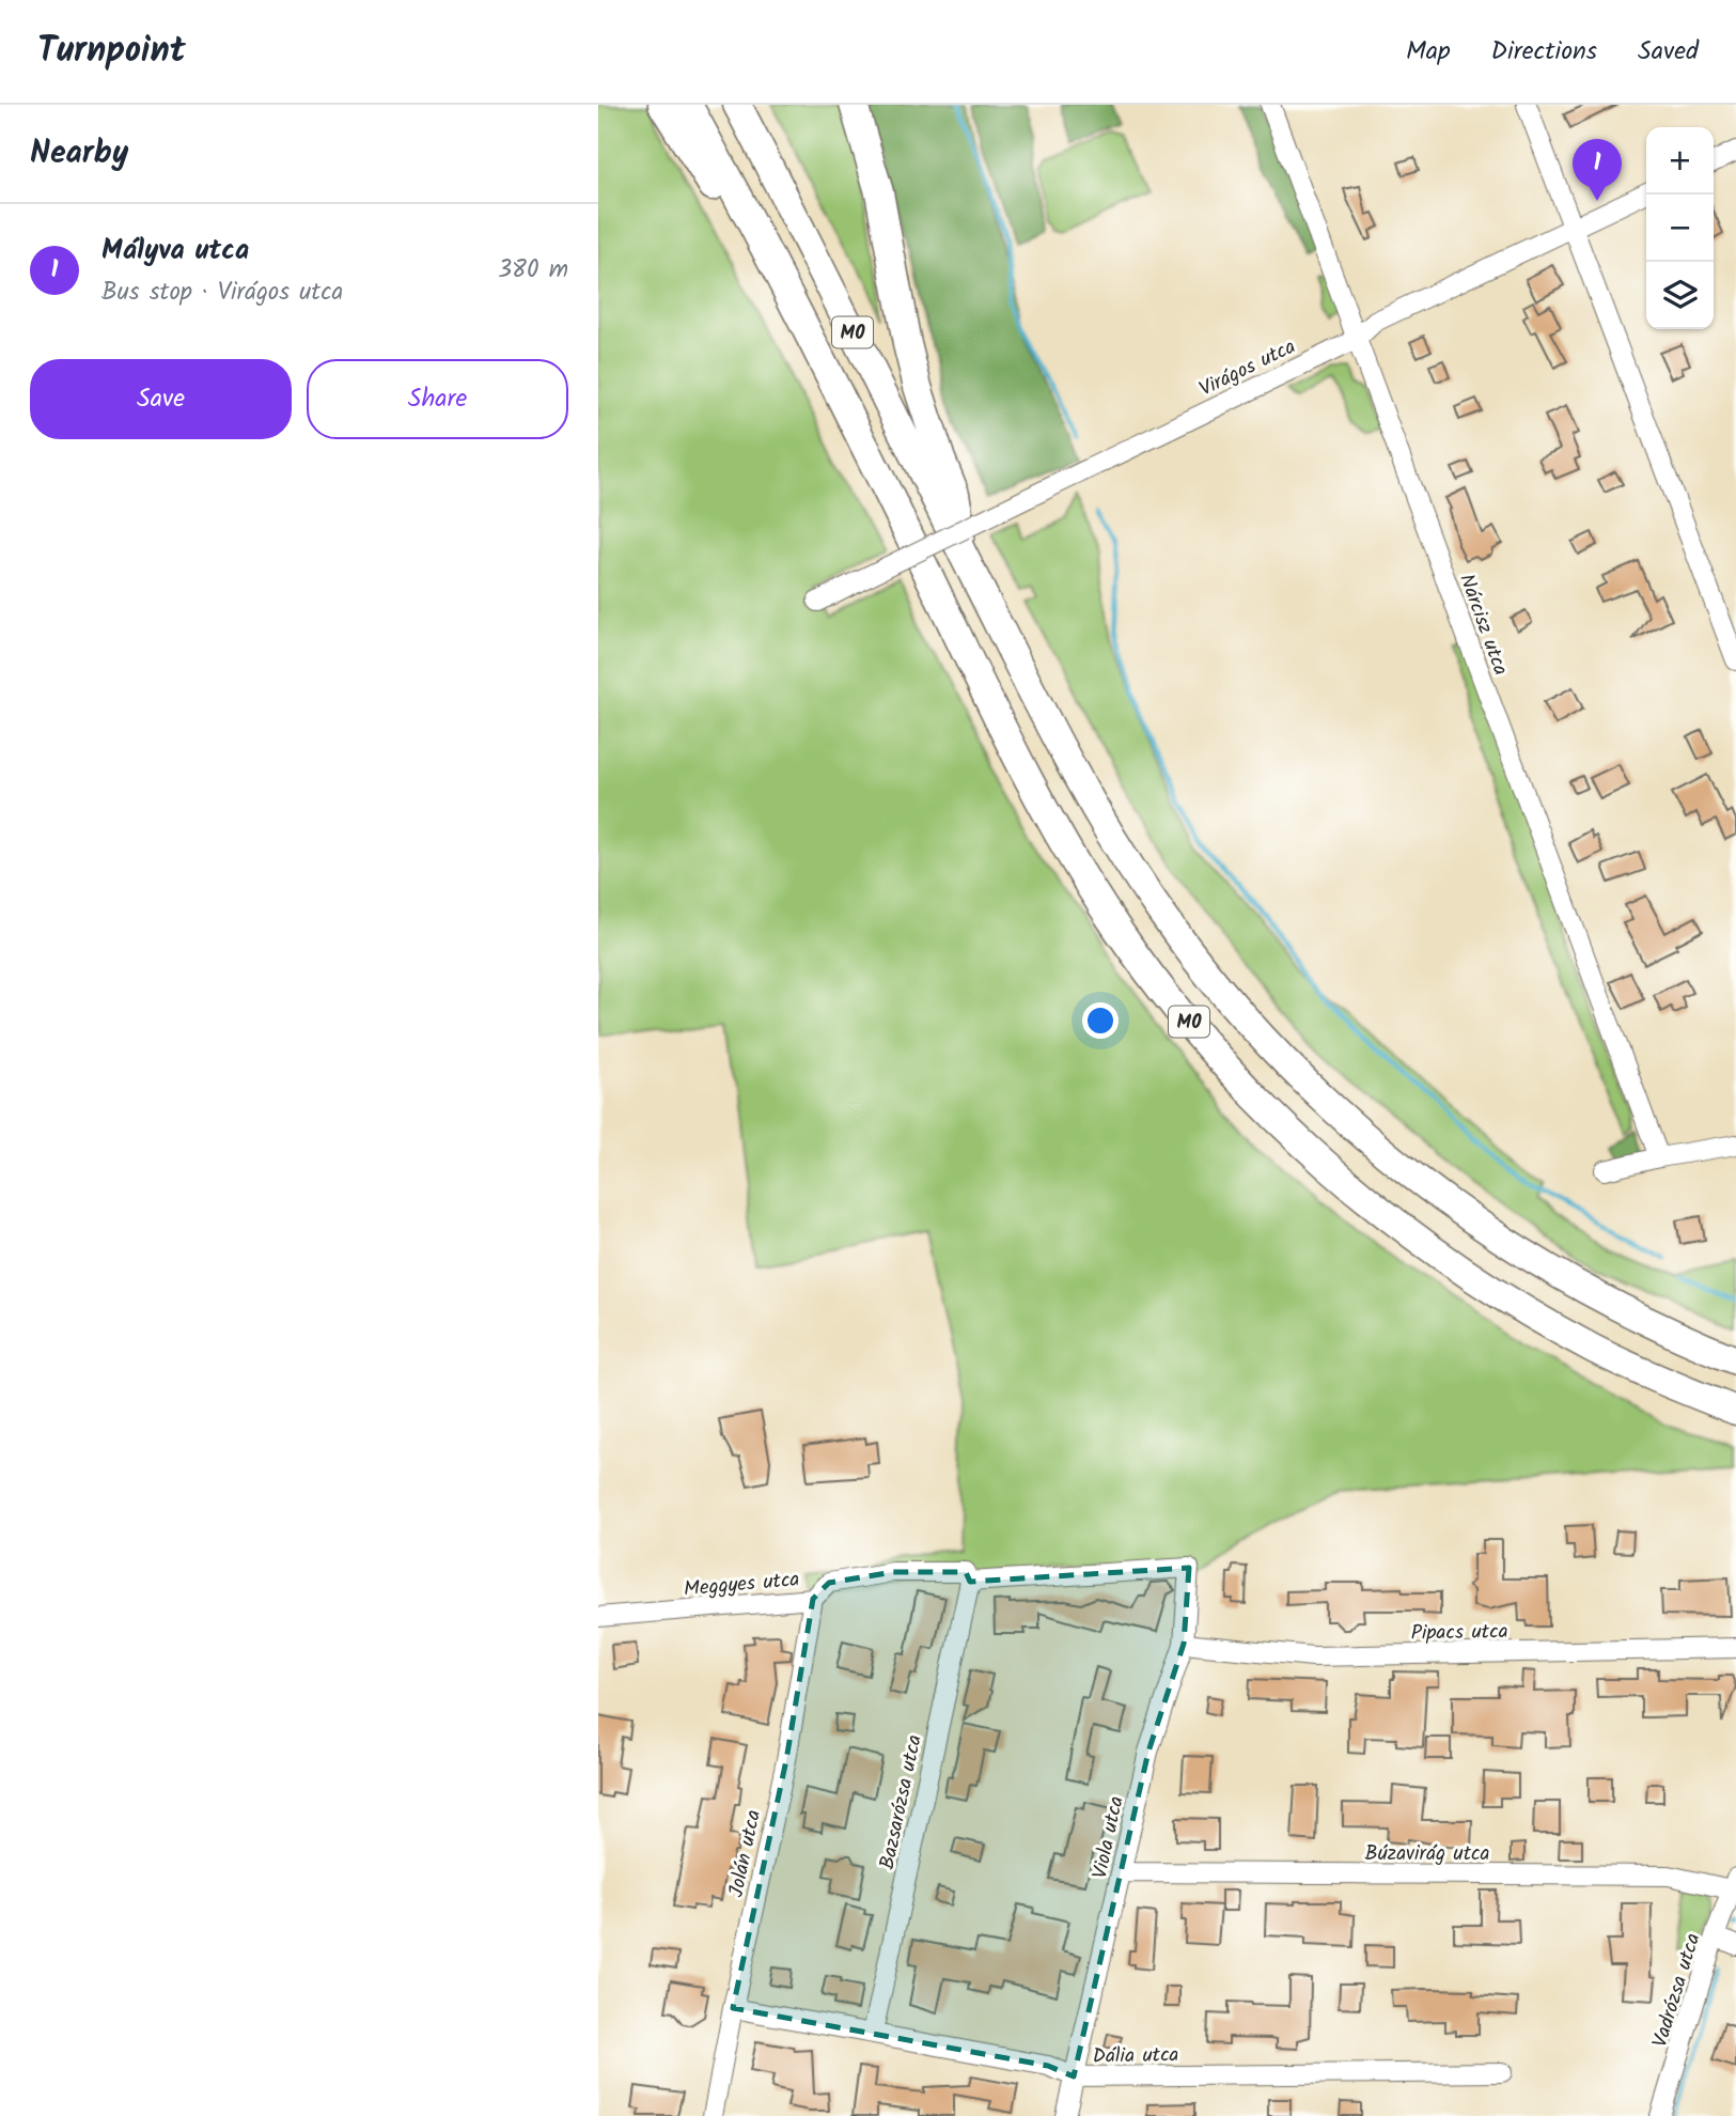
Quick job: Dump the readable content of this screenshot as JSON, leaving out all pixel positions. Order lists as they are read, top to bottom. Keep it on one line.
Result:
{"streets":{"highway":["M0"],"street":["Virágos utca","Nárcisz utca","Meggyes utca","Pipacs utca","Bazsarózsa utca","Viola utca","Búzavirág utca","Jolán utca","Vadrózsa utca","Dália utca"]},"crossings":[["Virágos utca","Nárcisz utca"],["Meggyes utca","Bazsarózsa utca"],["Meggyes utca","Viola utca"],["Meggyes utca","Jolán utca"],["Pipacs utca","Viola utca"],["Bazsarózsa utca","Dália utca"],["Viola utca","Búzavirág utca"],["Viola utca","Dália utca"],["Búzavirág utca","Vadrózsa utca"],["Jolán utca","Dália utca"]],"page":{"header":"Turnpoint","nav":["Map","Directions","Saved"],"heading":"Nearby","map_buttons":["+","−"],"pins":"1","list":[{"mark":"1","name":"Mályva utca","note":"Bus stop · Virágos utca","value":"380 m"}],"buttons":["Save","Share"]}}
